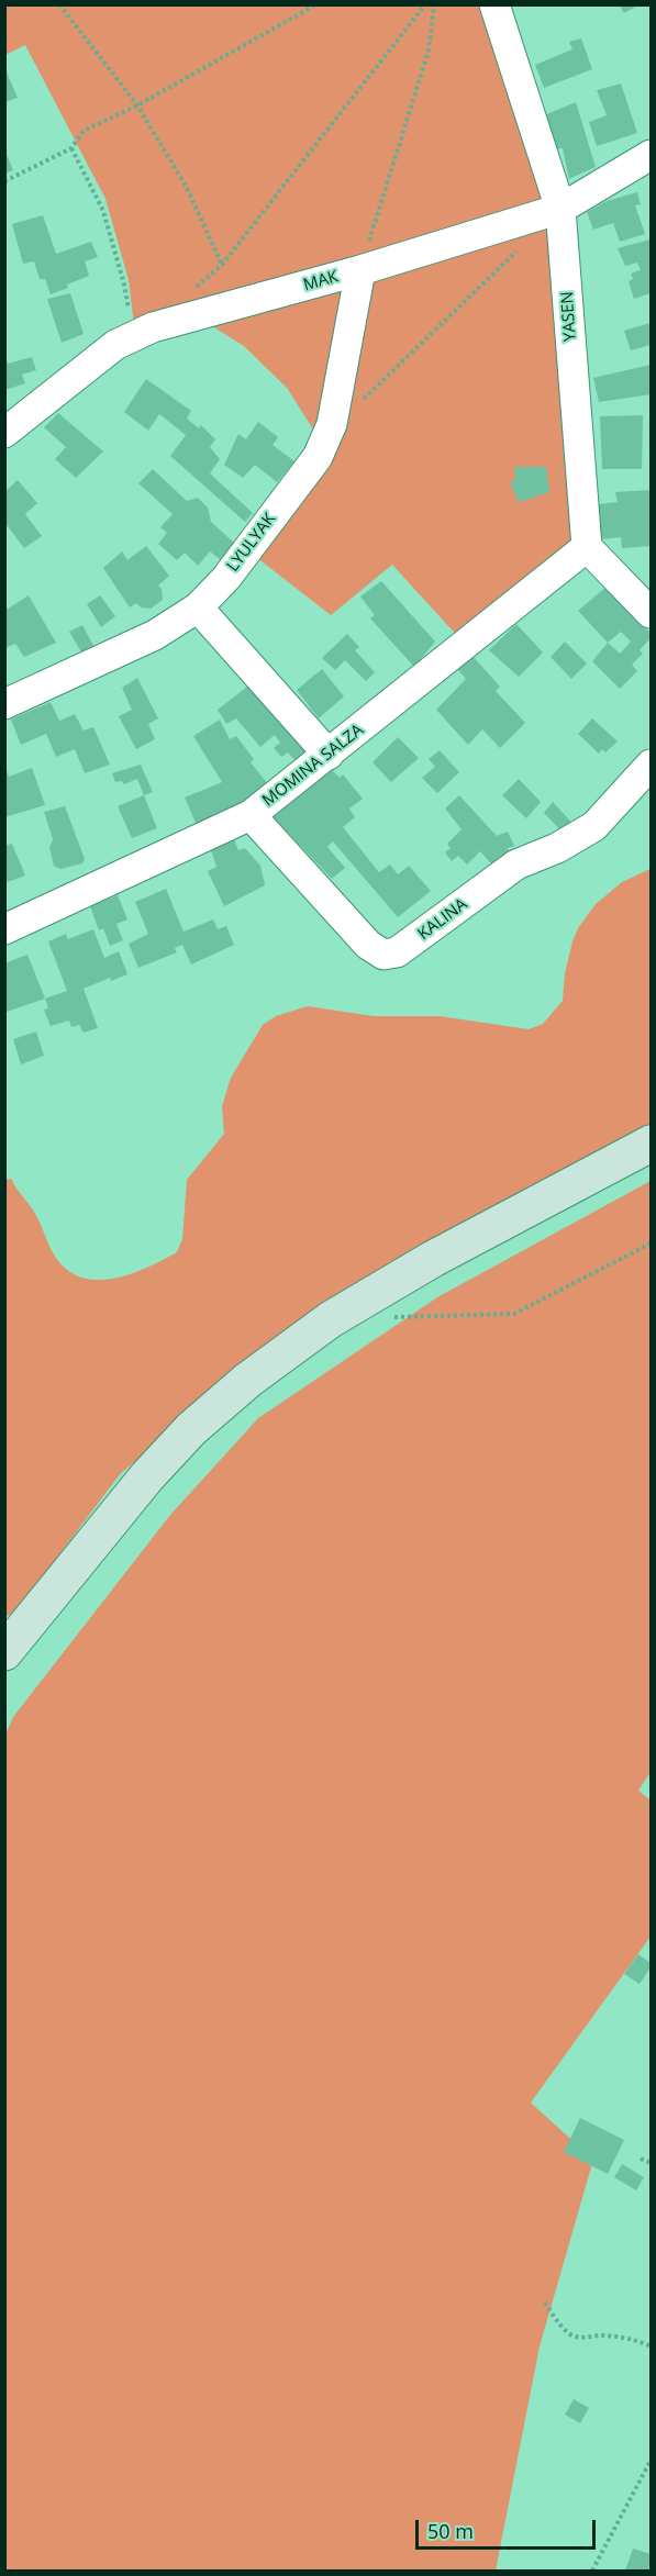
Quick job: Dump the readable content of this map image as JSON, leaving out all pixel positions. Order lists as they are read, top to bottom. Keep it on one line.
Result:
{"streets":{"street":["МАК","YASEN","LYULYAK","MOMINA SALZA","KALINA"]},"crossings":[["МАК","YASEN"],["МАК","LYULYAK"],["YASEN","MOMINA SALZA"],["MOMINA SALZA","KALINA"]],"scale_bar":"50 m"}
